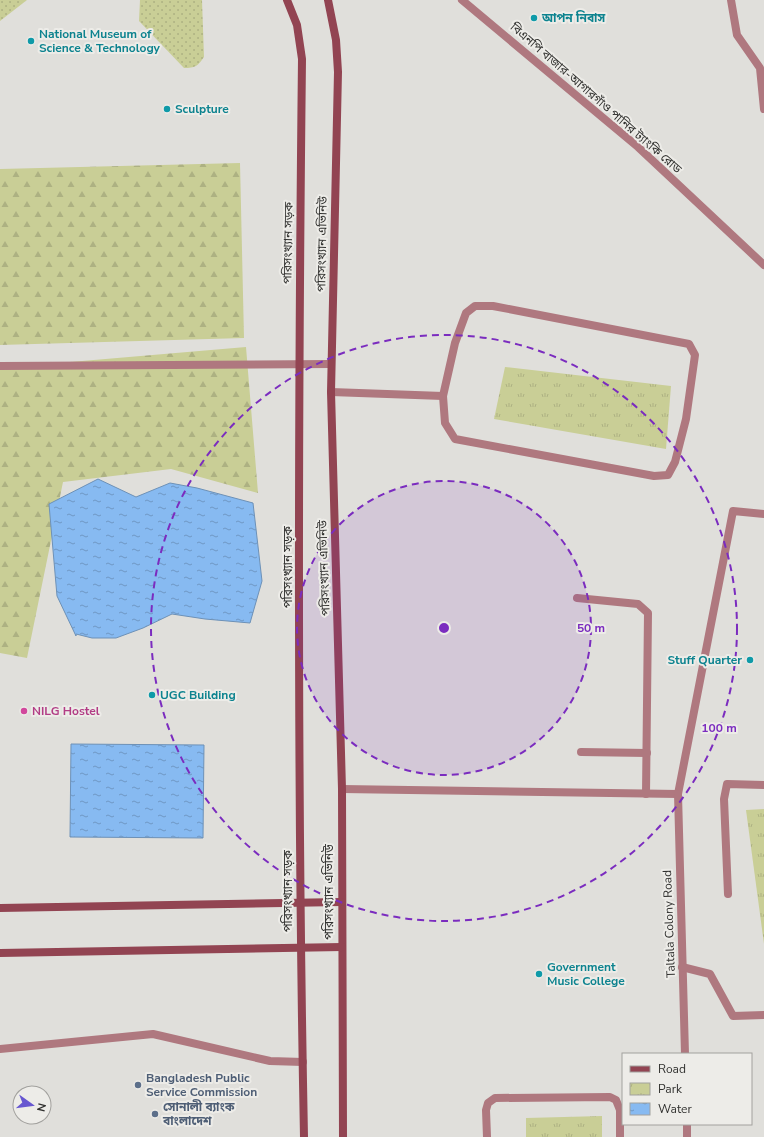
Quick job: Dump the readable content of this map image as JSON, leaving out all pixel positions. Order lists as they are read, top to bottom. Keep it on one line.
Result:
{"streets":{"street":["বিএনপি বাজার-আগারগাঁও পানির ট্যাংকি রোড","পরিসংখ্যান সড়ক","পরিসংখ্যান এভিনিউ","Taltala Colony Road"]},"places":["আপন নিবাস","National Museum of Science & Technology","Sculpture","Stuff Quarter","UGC Building","NILG Hostel","Government Music College","Bangladesh Public Service Commission","সোনালী ব্যাংক বাংলাদেশ"],"legend":["Road","Park","Water"],"north":"right","rings":["50 m","100 m"]}
